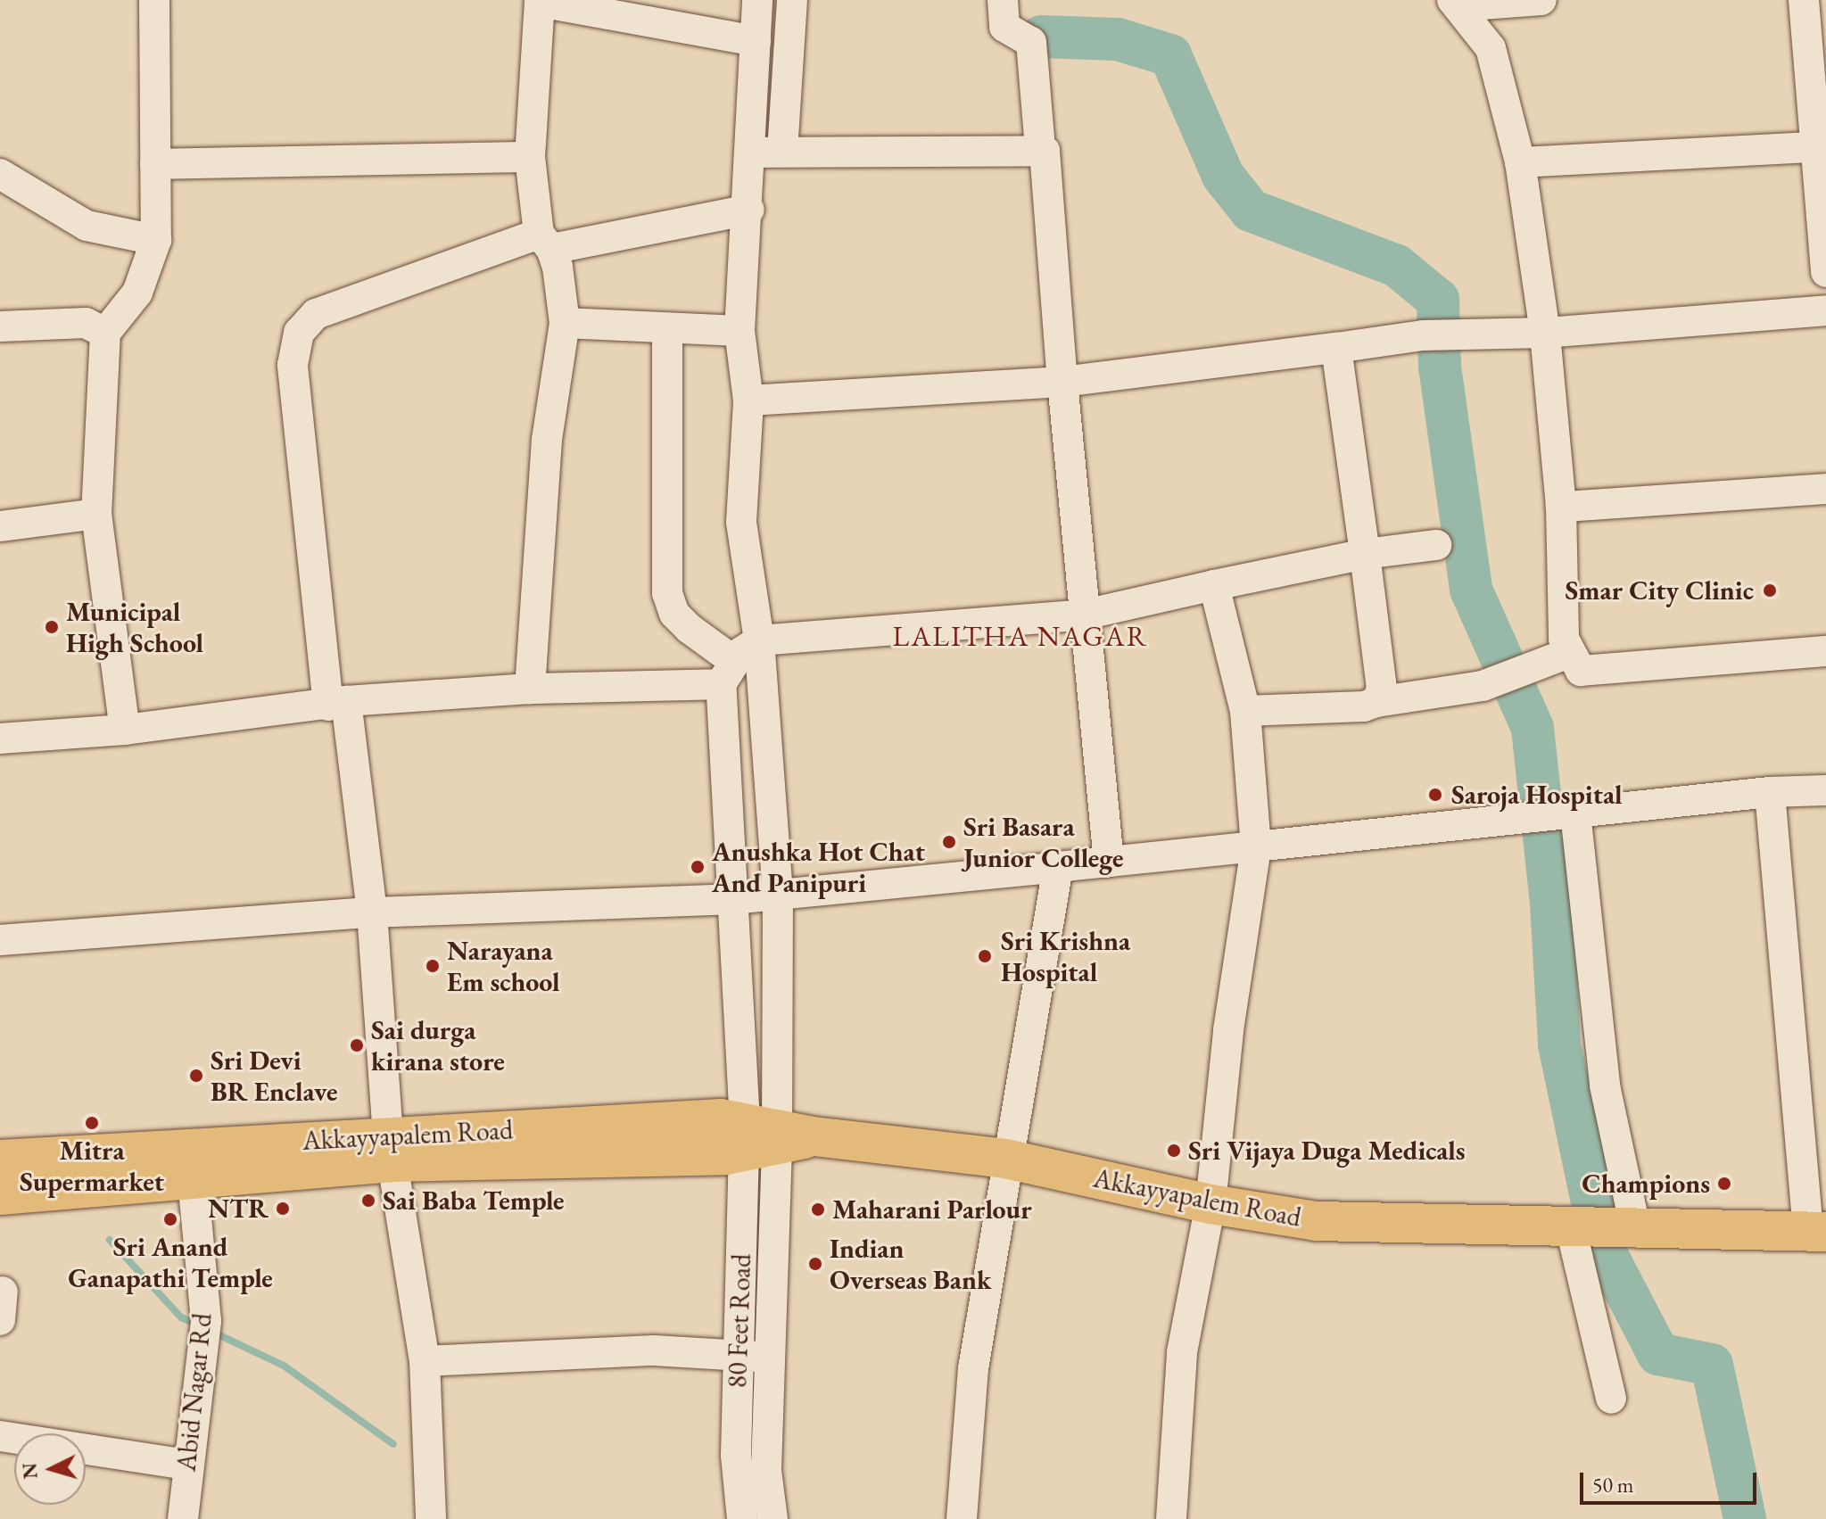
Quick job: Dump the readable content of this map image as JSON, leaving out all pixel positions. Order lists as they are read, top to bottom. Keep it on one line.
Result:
{"streets":{"main road":["Akkayyapalem Road"],"street":["80 Feet Road","Abid Nagar Rd"]},"crossings":[["Akkayyapalem Road","80 Feet Road"]],"districts":["LALITHA NAGAR"],"places":["Smar City Clinic","Municipal High School","Saroja Hospital","Sri Basara Junior College","Anushka Hot Chat And Panipuri","Sri Krishna Hospital","Narayana Em school","Sai durga kirana store","Sri Devi BR Enclave","Mitra Supermarket","Sri Vijaya Duga Medicals","Champions","Sai Baba Temple","NTR","Maharani Parlour","Sri Anand Ganapathi Temple","Indian Overseas Bank"],"scale_bar":"50 m","north":"left"}
